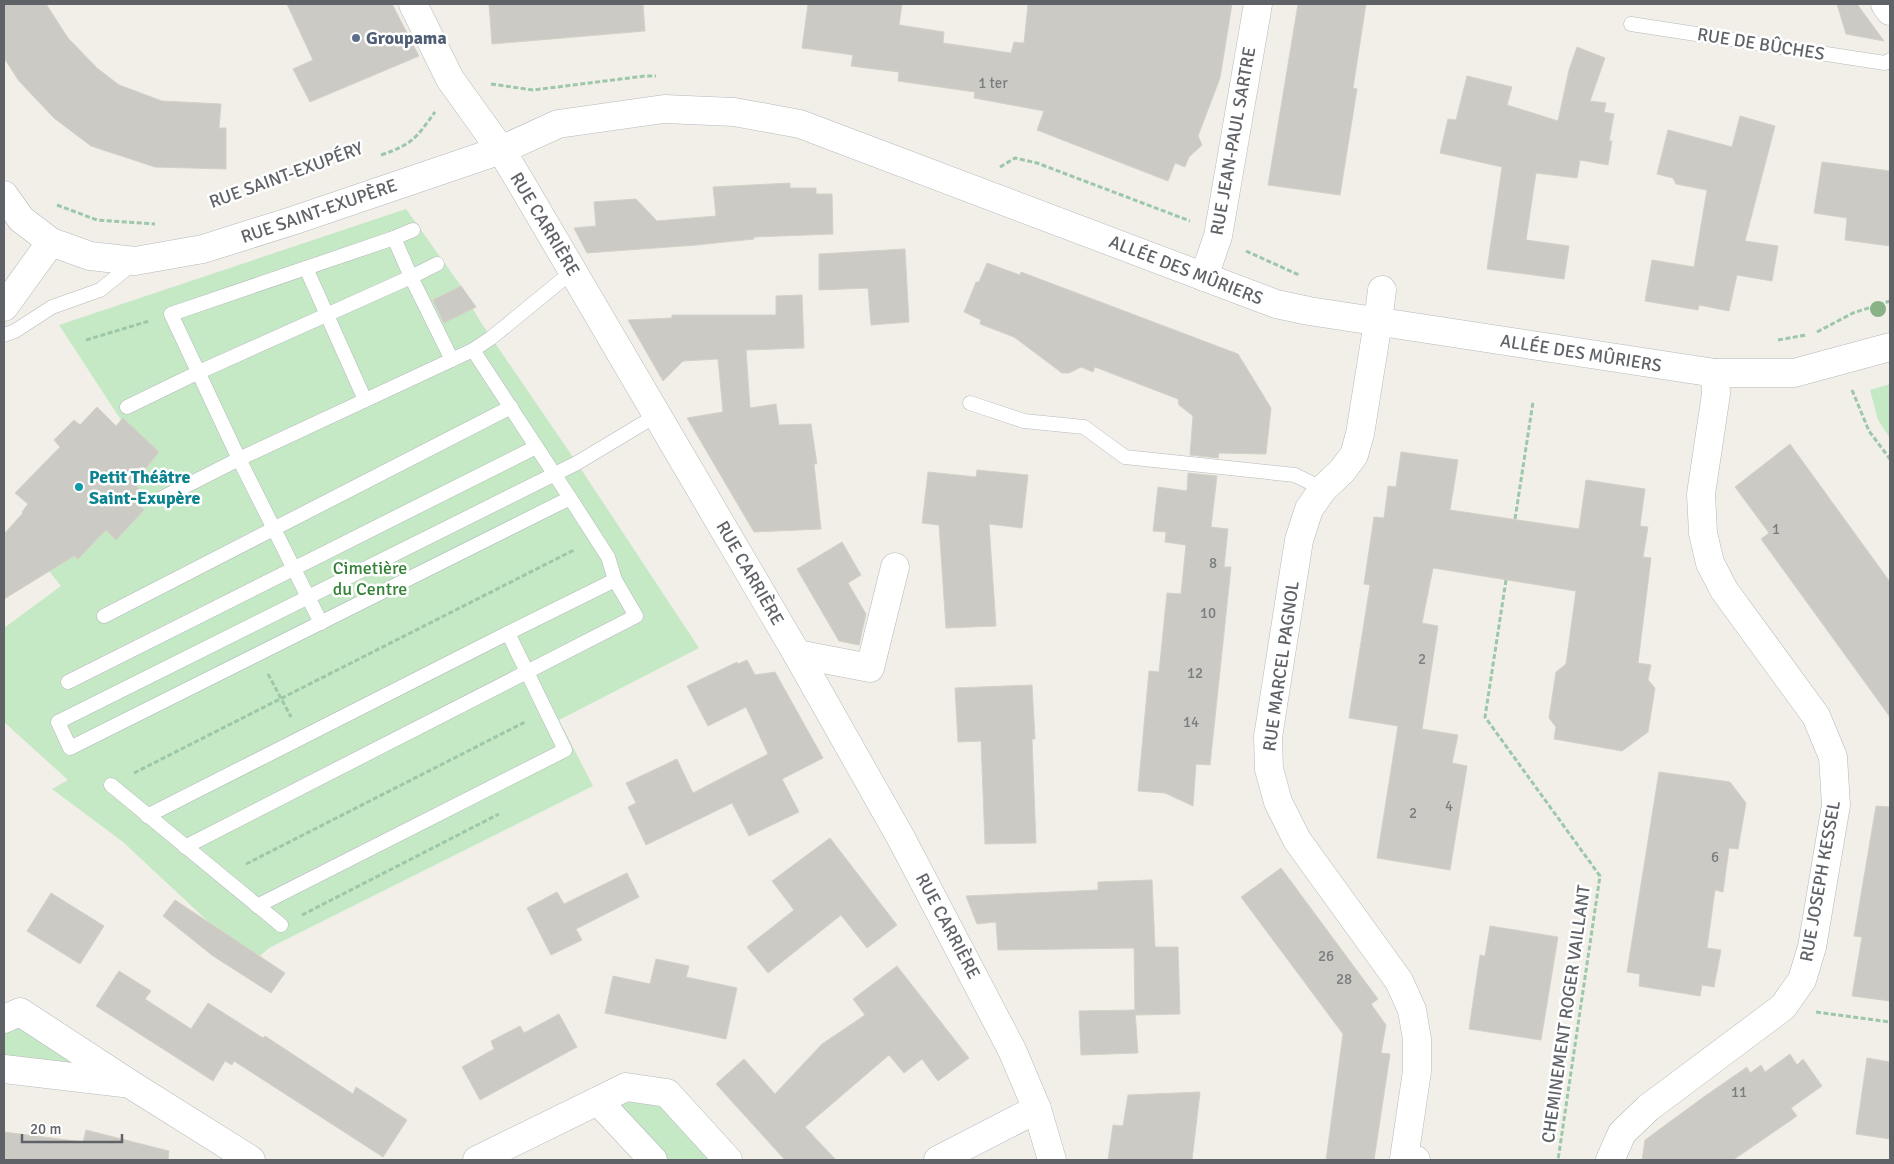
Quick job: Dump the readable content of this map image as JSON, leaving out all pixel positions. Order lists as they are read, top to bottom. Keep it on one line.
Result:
{"streets":{"street":["RUE JEAN-PAUL SARTRE","RUE SAINT-EXUPÈRE","RUE CARRIÈRE","ALLÉE DES MÛRIERS","RUE MARCEL PAGNOL","RUE JOSEPH KESSEL"],"lane":["RUE DE BÛCHES"],"path":["RUE SAINT-EXUPÉRY","CHEMINEMENT ROGER VAILLANT"]},"crossings":[["RUE JEAN-PAUL SARTRE","ALLÉE DES MÛRIERS"],["RUE SAINT-EXUPÉRY","RUE CARRIÈRE"],["RUE SAINT-EXUPÈRE","RUE CARRIÈRE"],["RUE SAINT-EXUPÈRE","ALLÉE DES MÛRIERS"],["RUE CARRIÈRE","ALLÉE DES MÛRIERS"],["ALLÉE DES MÛRIERS","RUE MARCEL PAGNOL"],["ALLÉE DES MÛRIERS","RUE JOSEPH KESSEL"]],"parks":["Cimetière du Centre"],"places":["Groupama","Petit Théâtre Saint-Exupère"],"house_numbers":["1 ter","1","8","10","2","12","14","4","2","6","26","28","11"],"scale_bar":"20 m"}
